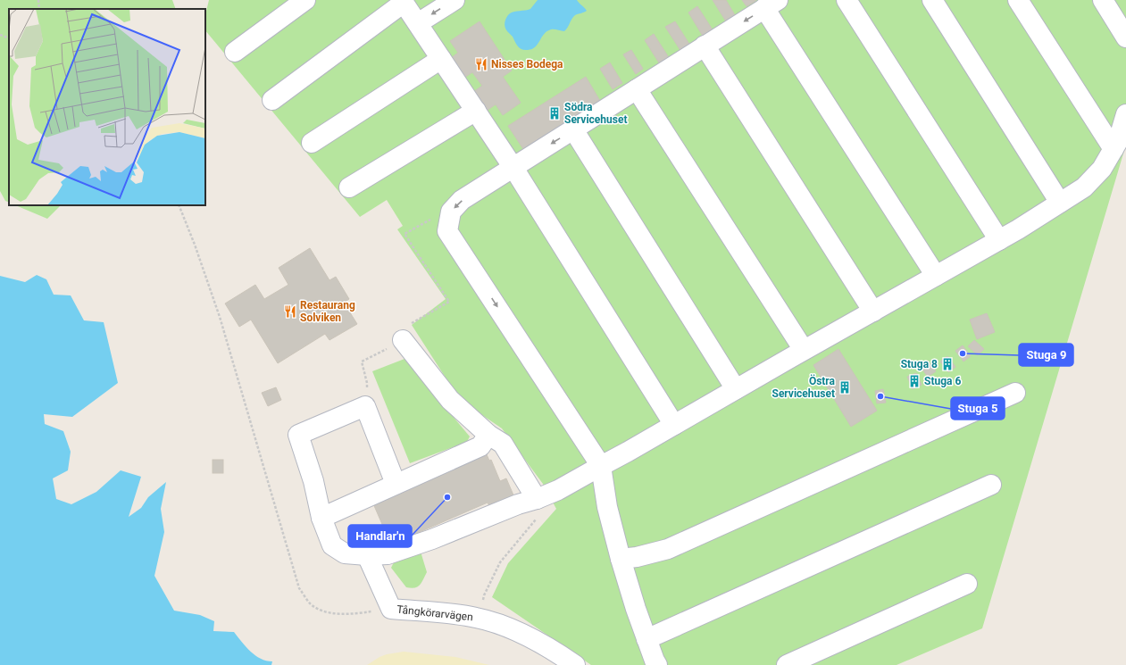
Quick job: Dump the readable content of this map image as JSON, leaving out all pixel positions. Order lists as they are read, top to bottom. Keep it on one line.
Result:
{"streets":{"street":["Tångkörarvägen"]},"places":{"restaurant":["Nisses Bodega","Restaurang Solviken"],"building":["Södra Servicehuset","Stuga 8","Stuga 6","Östra Servicehuset"],"other":["Stuga 9","Stuga 5","Handlar'n"]}}
